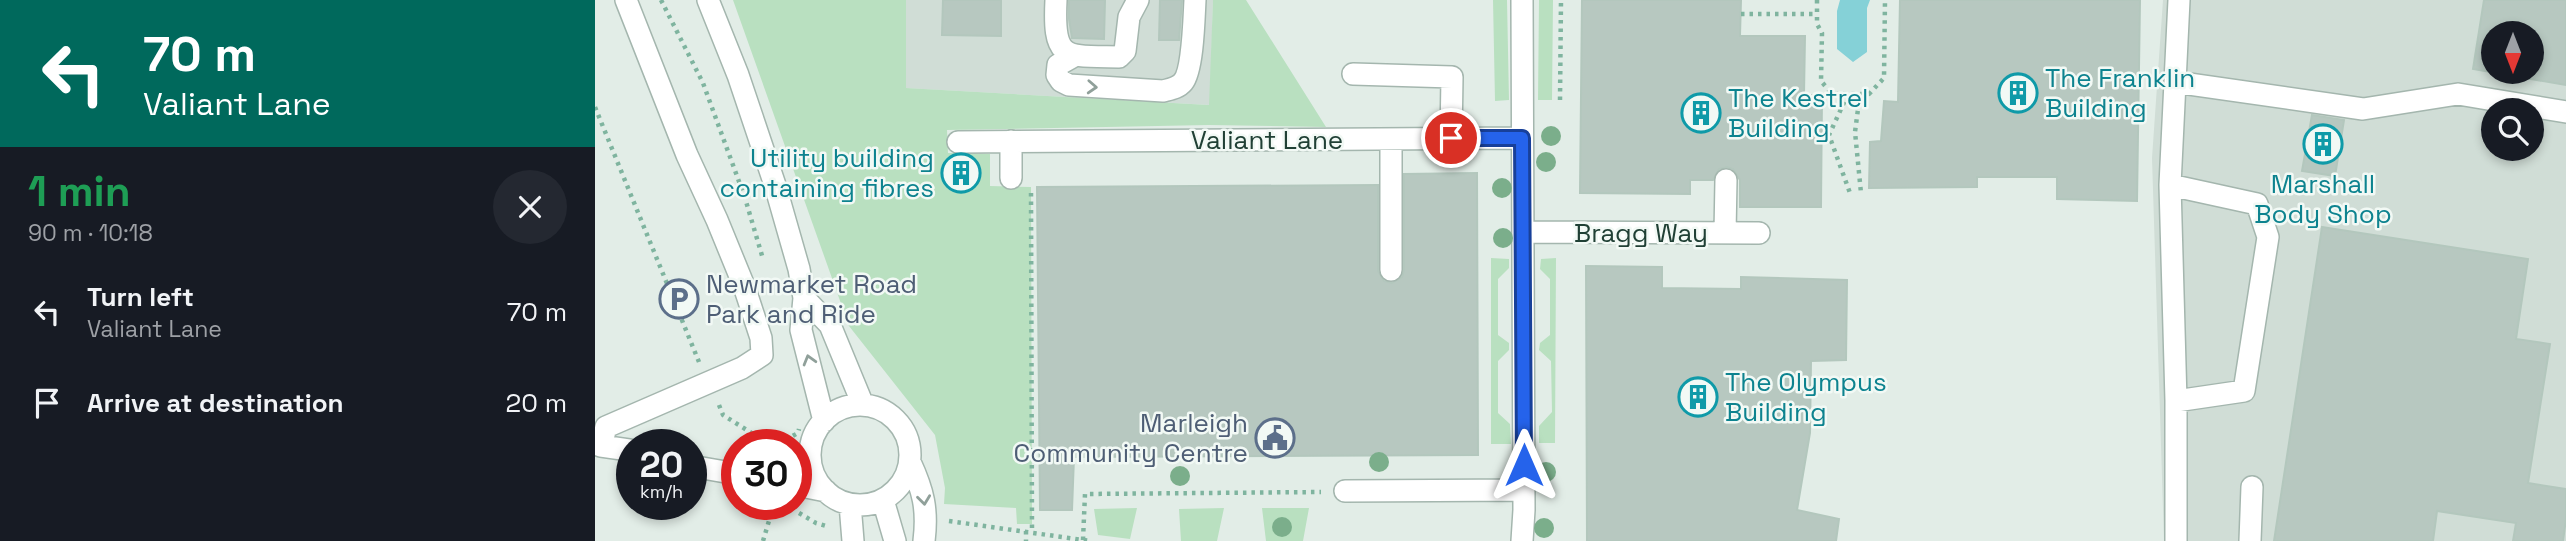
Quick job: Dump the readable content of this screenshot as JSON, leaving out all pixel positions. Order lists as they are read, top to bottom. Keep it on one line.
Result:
{"streets":{"street":["Valiant Lane","Bragg Way"]},"places":{"building":["The Franklin Building","The Kestrel Building","Marshall Body Shop","Utility building containing fibres","The Olympus Building"],"parking":["Newmarket Road Park and Ride"],"public building":["Marleigh Community Centre"]},"north":"bottom","page":{"turn":["70 m","Valiant Lane"],"heading":["1 min","90 m · 10:18"],"list":[{"name":"Turn left","note":"Valiant Lane","value":"70 m"},{"name":"Arrive at destination","value":"20 m"}],"speed":"20 km/h","limit":"30"}}
